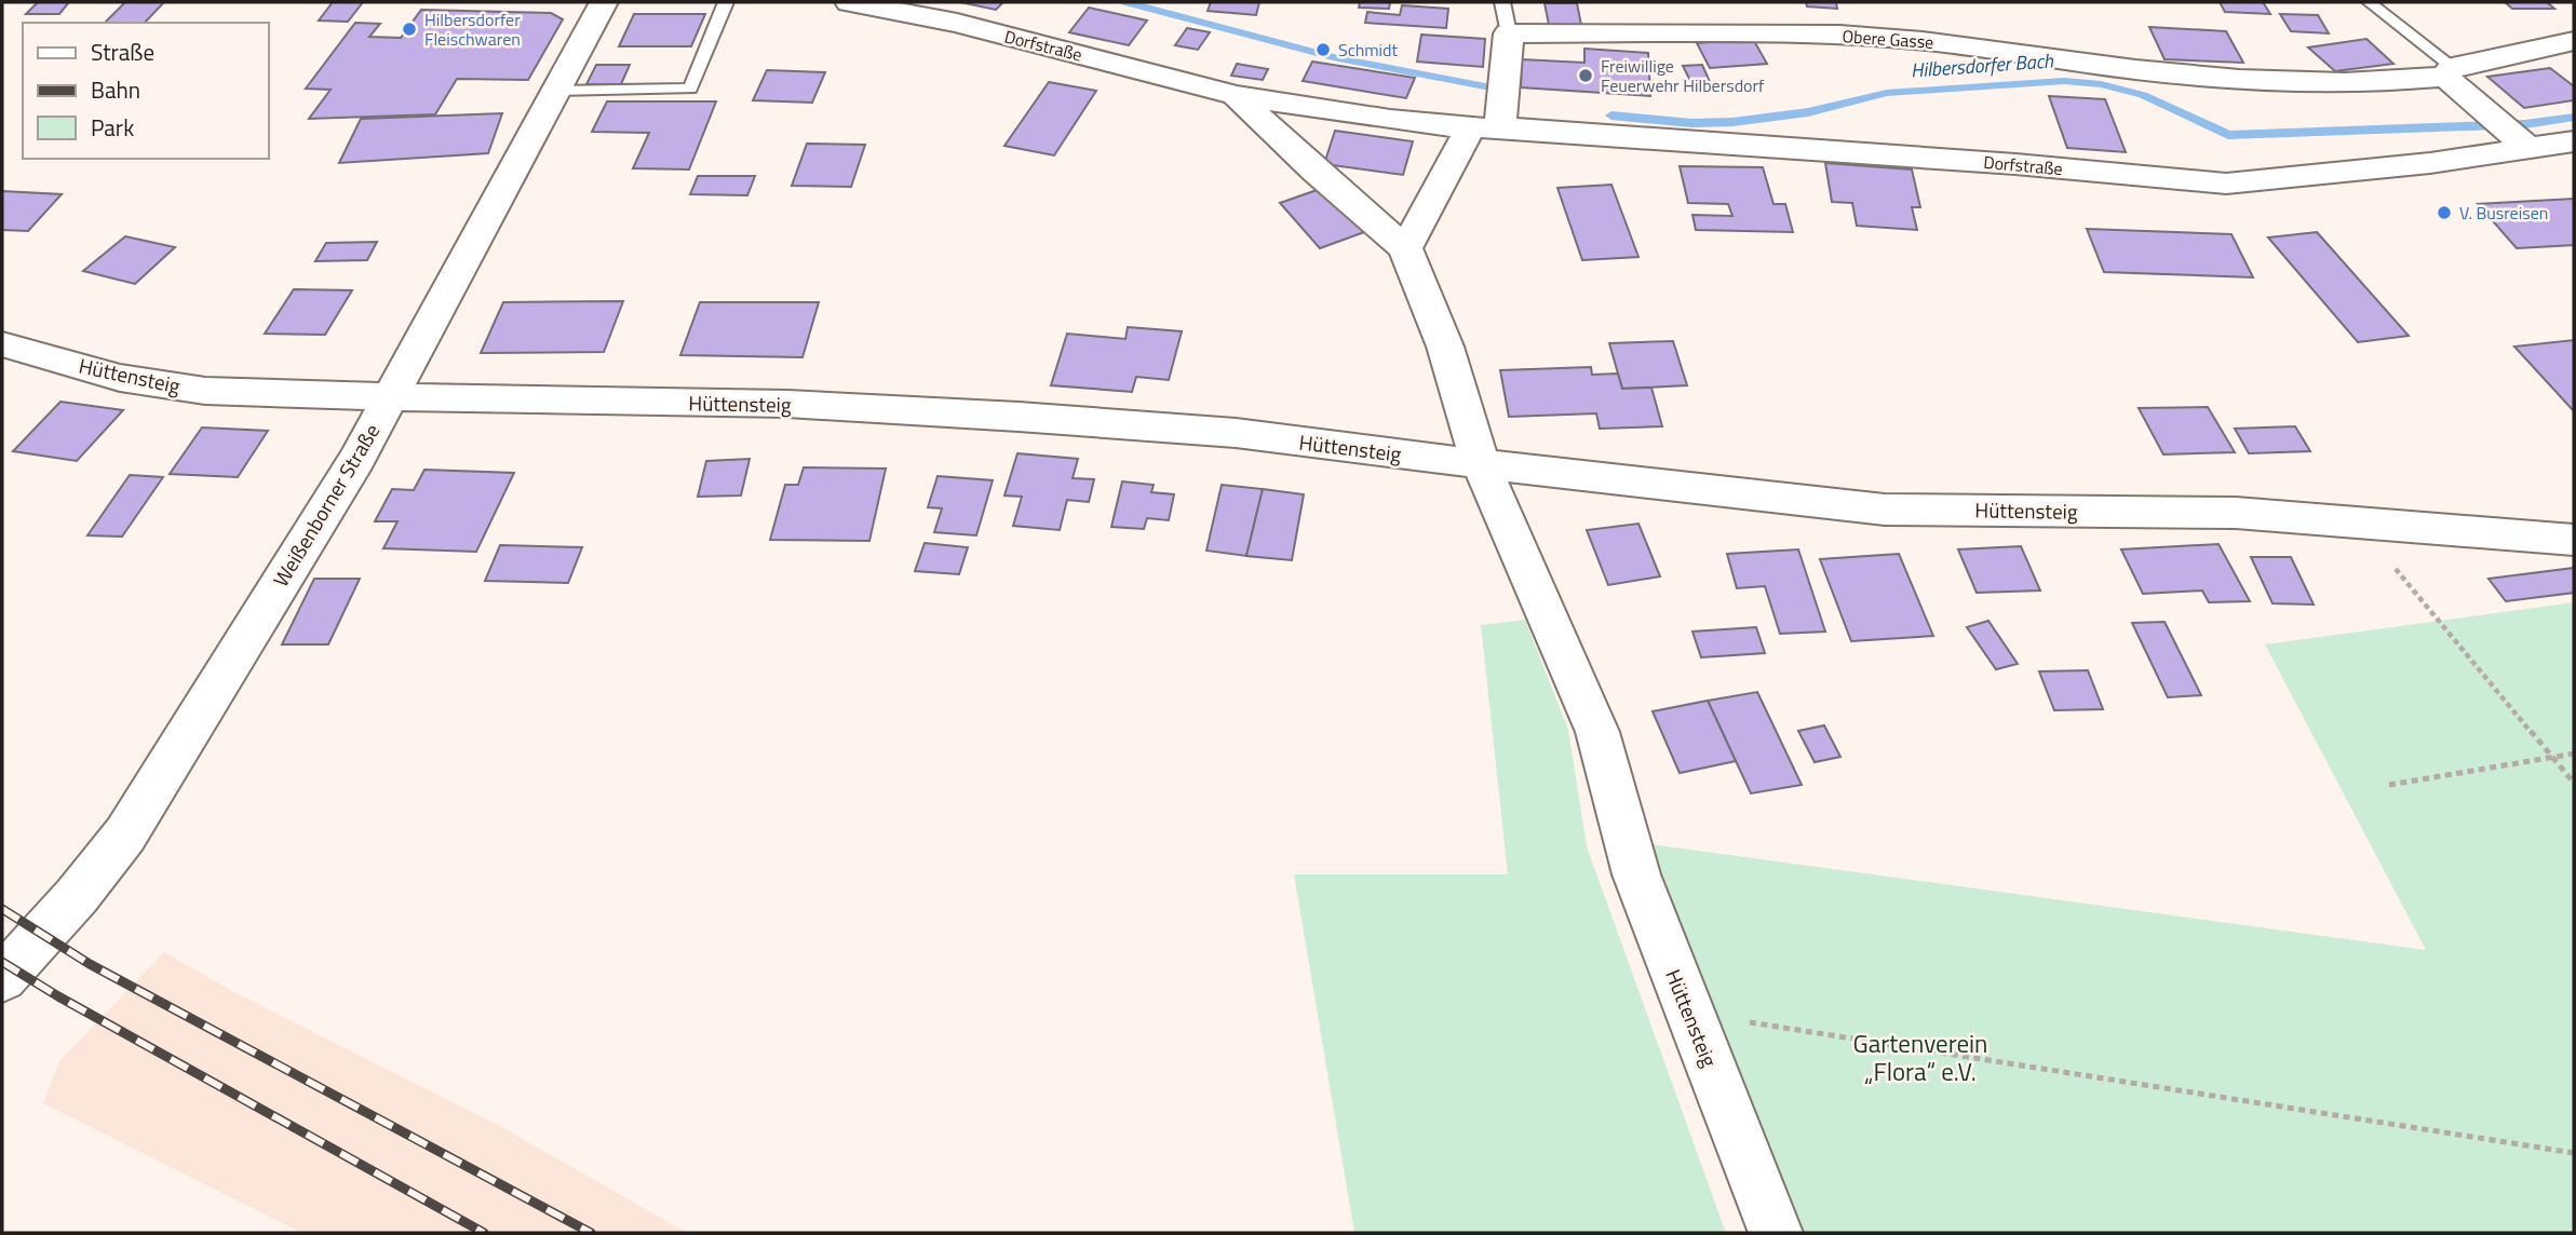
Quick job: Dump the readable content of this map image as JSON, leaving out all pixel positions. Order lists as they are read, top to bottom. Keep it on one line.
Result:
{"streets":{"street":["Obere Gasse","Dorfstraße","Hüttensteig","Weißenborner Straße"]},"crossings":[["Dorfstraße","Hüttensteig"],["Hüttensteig","Weißenborner Straße"]],"water":["Hilbersdorfer Bach"],"parks":["Gartenverein „Flora“ e.V."],"places":["Hilbersdorfer Fleischwaren","Schmidt","Freiwillige Feuerwehr Hilbersdorf","V. Busreisen"],"legend":["Straße","Bahn","Park"]}
